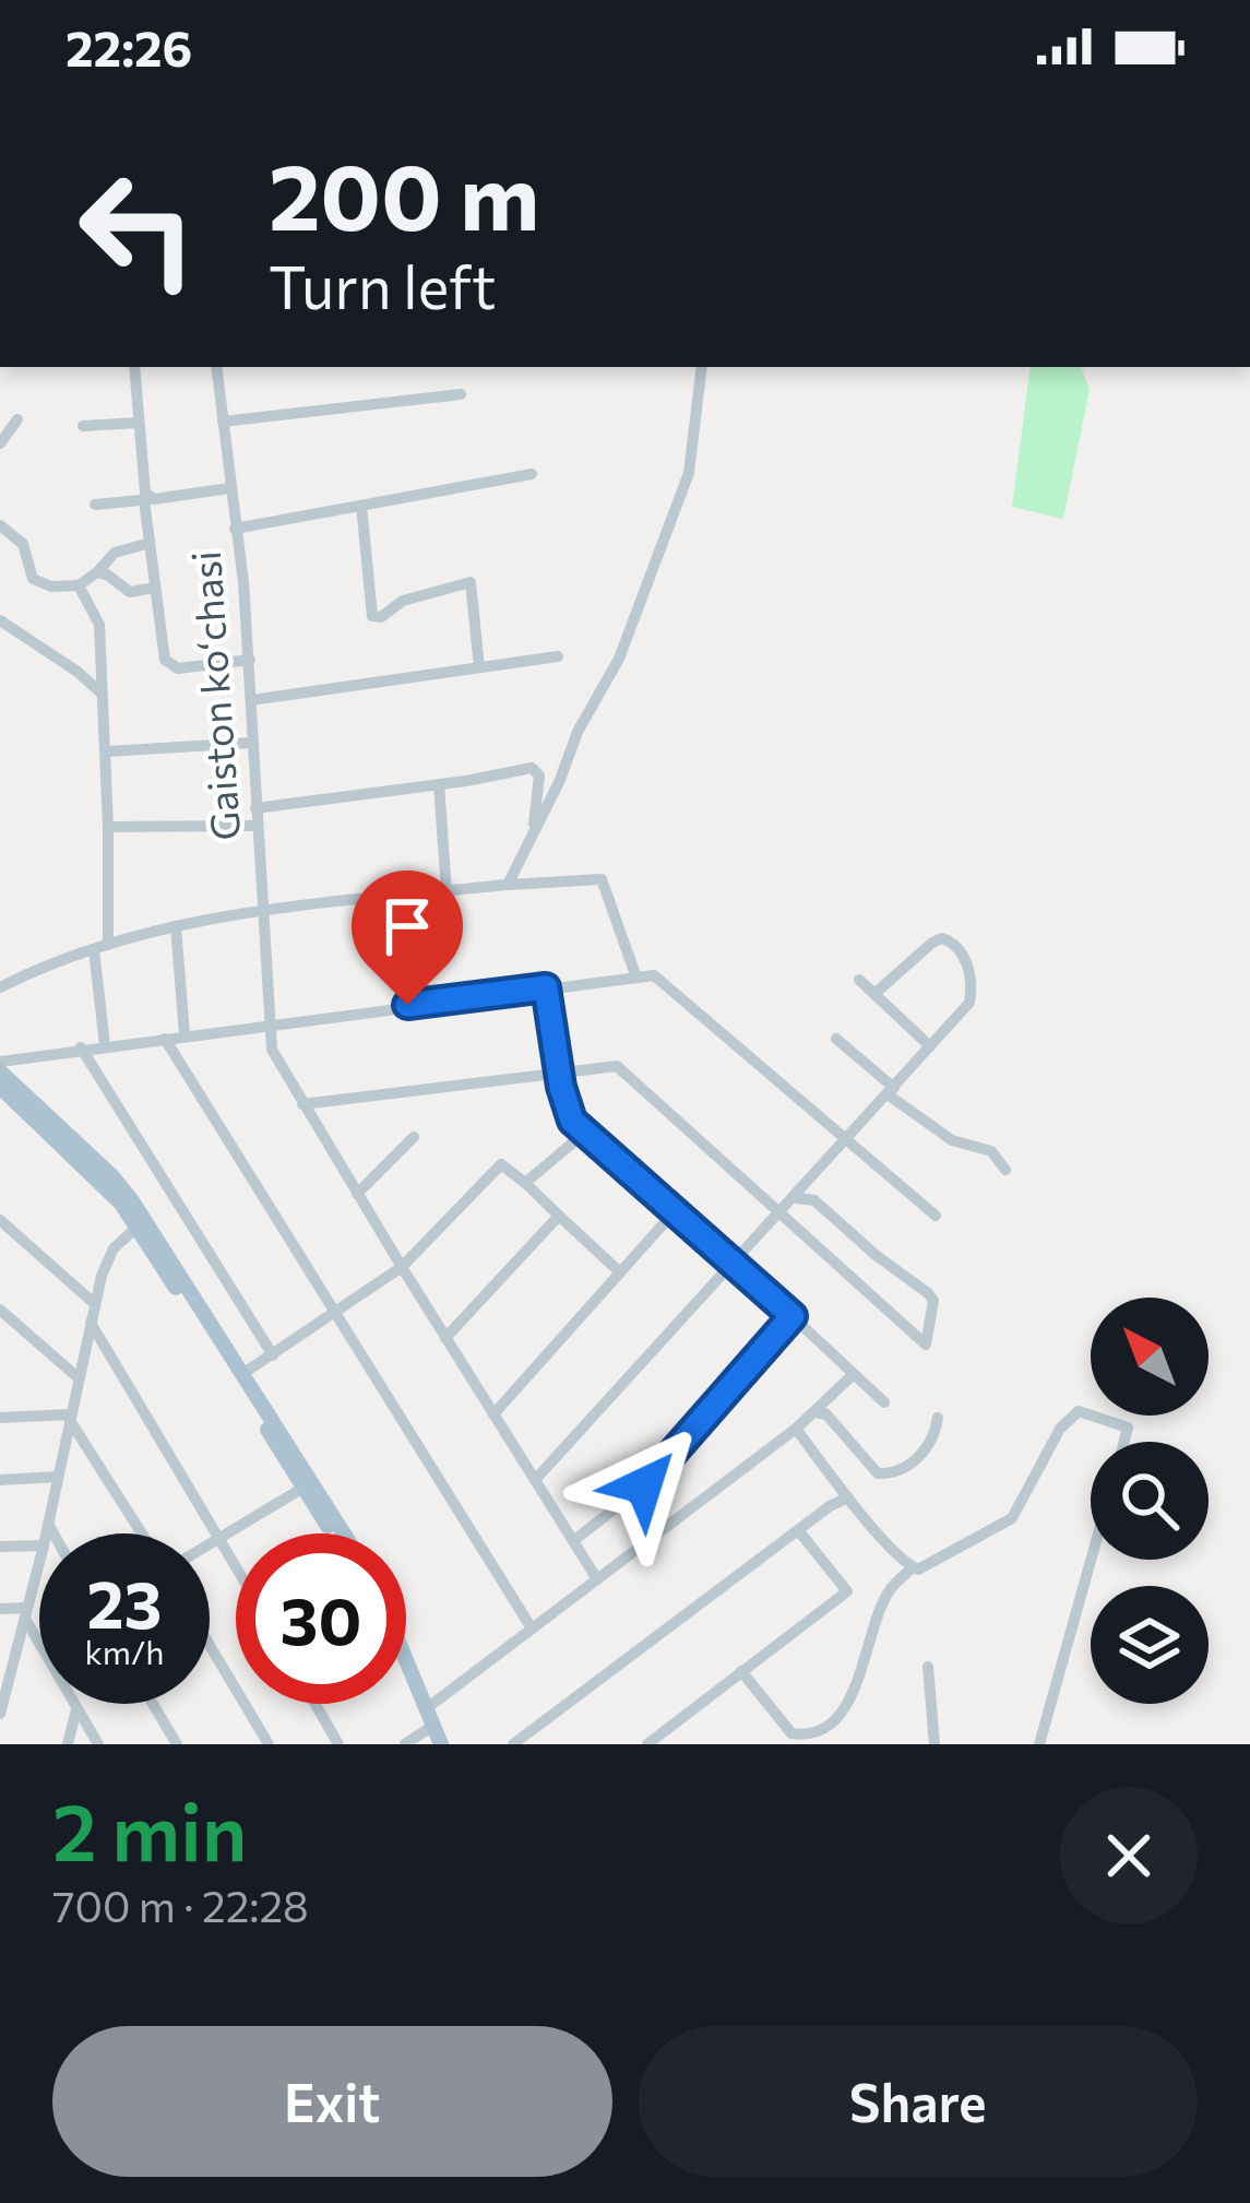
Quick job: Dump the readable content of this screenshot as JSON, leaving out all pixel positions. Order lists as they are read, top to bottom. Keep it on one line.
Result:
{"streets":{"street":["Gaiston koʻchasi"]},"north":"top left","page":{"status":"22:26","turn":["200 m","Turn left"],"speed":"23 km/h","limit":"30","heading":["2 min","700 m · 22:28"],"buttons":["Exit","Share"]}}
